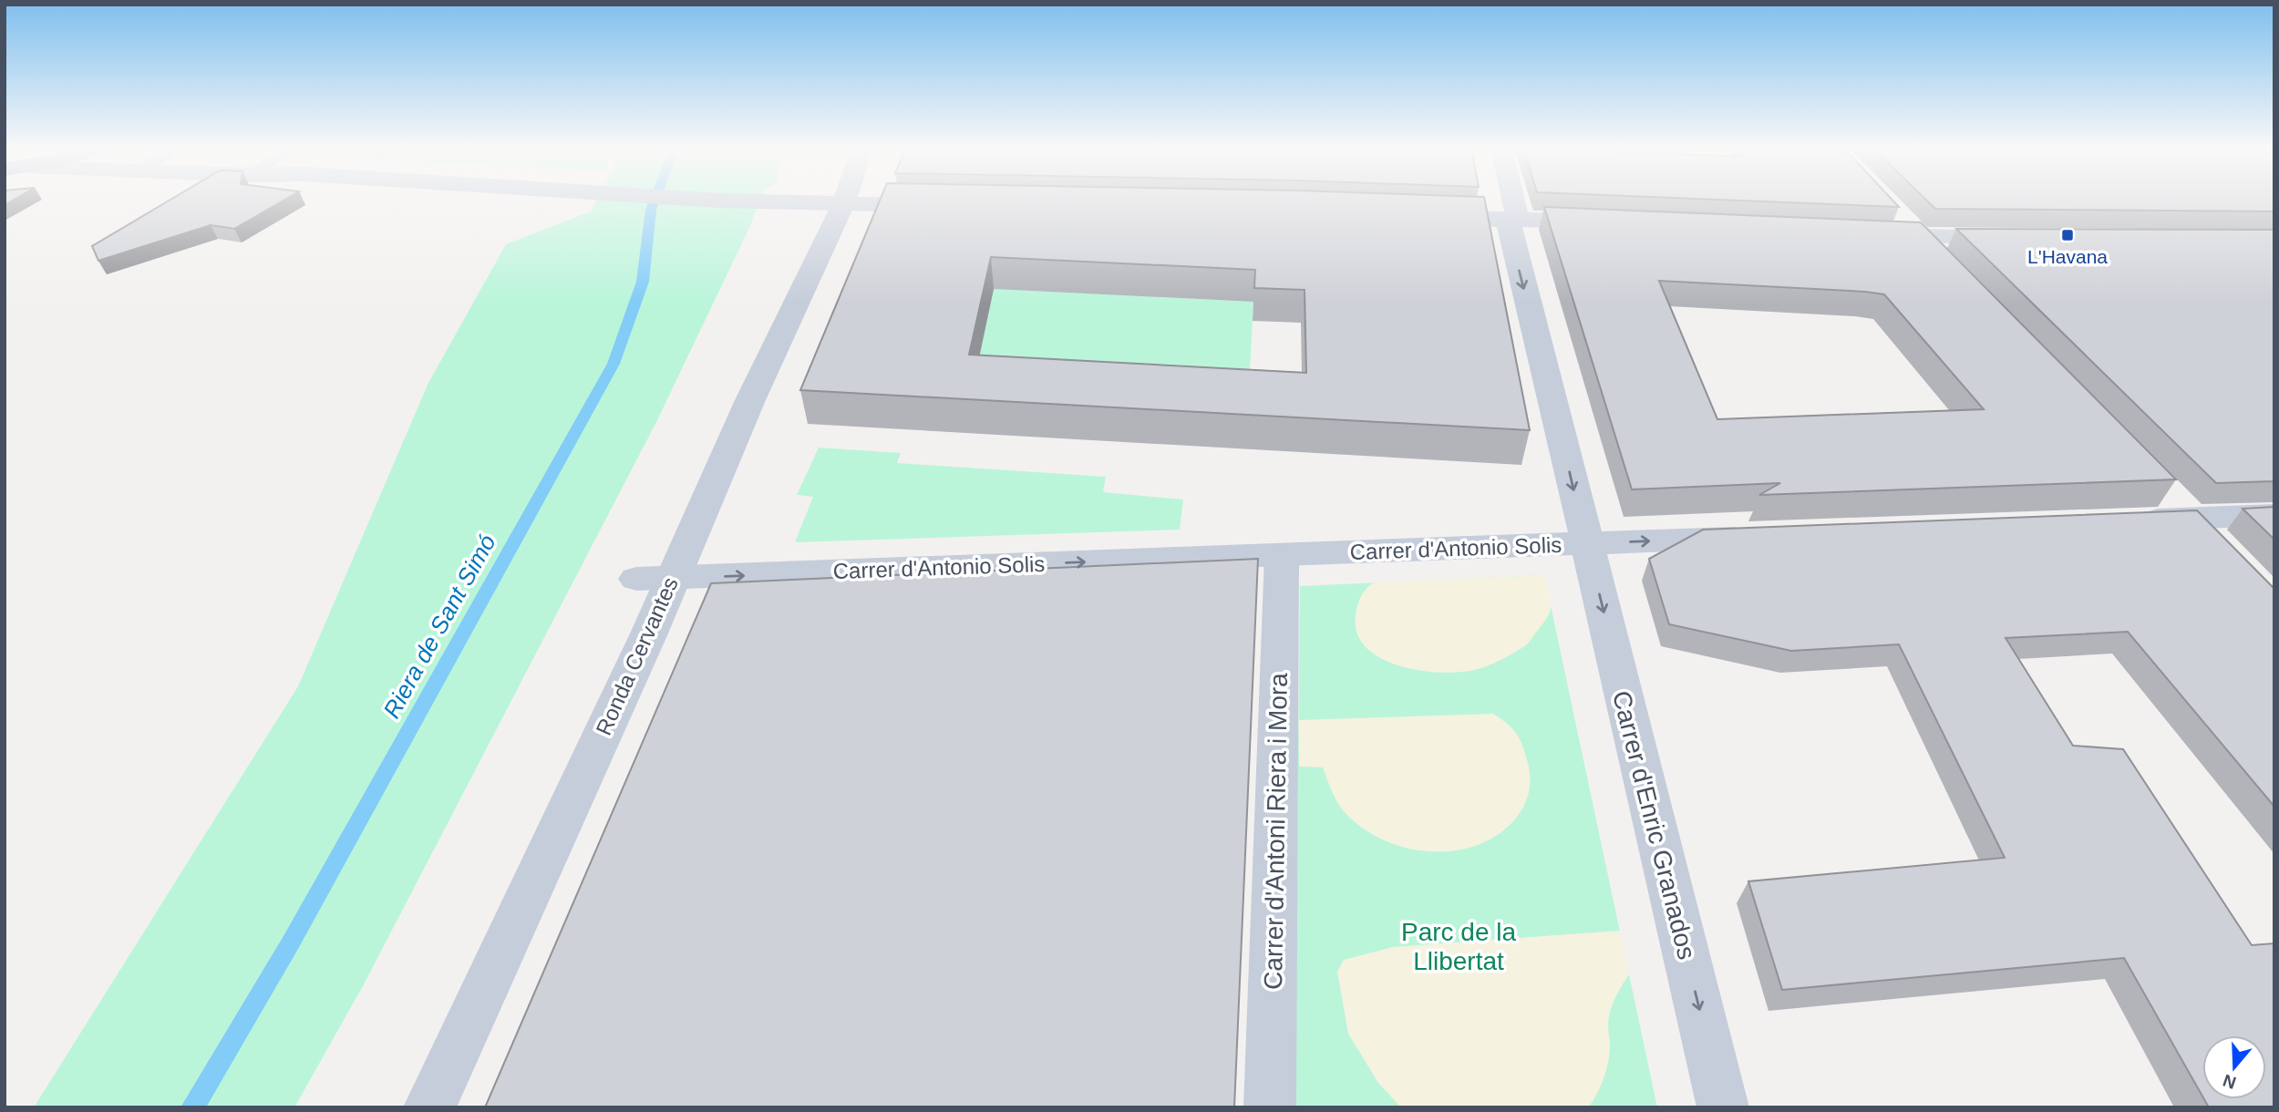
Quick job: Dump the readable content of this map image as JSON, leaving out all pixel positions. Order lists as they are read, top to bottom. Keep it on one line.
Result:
{"streets":{"street":["Carrer d'Antonio Solis","Ronda Cervantes","Carrer d'Enric Granados","Carrer d'Antoni Riera i Mora"]},"crossings":[["Carrer d'Antonio Solis","Ronda Cervantes"],["Carrer d'Antonio Solis","Carrer d'Enric Granados"],["Carrer d'Antonio Solis","Carrer d'Antoni Riera i Mora"]],"one_way":["Carrer d'Antonio Solis","Carrer d'Enric Granados"],"water":["Riera de Sant Simó"],"parks":["Parc de la Llibertat"],"places":{"transit":["L'Havana"]},"north":"bottom"}
